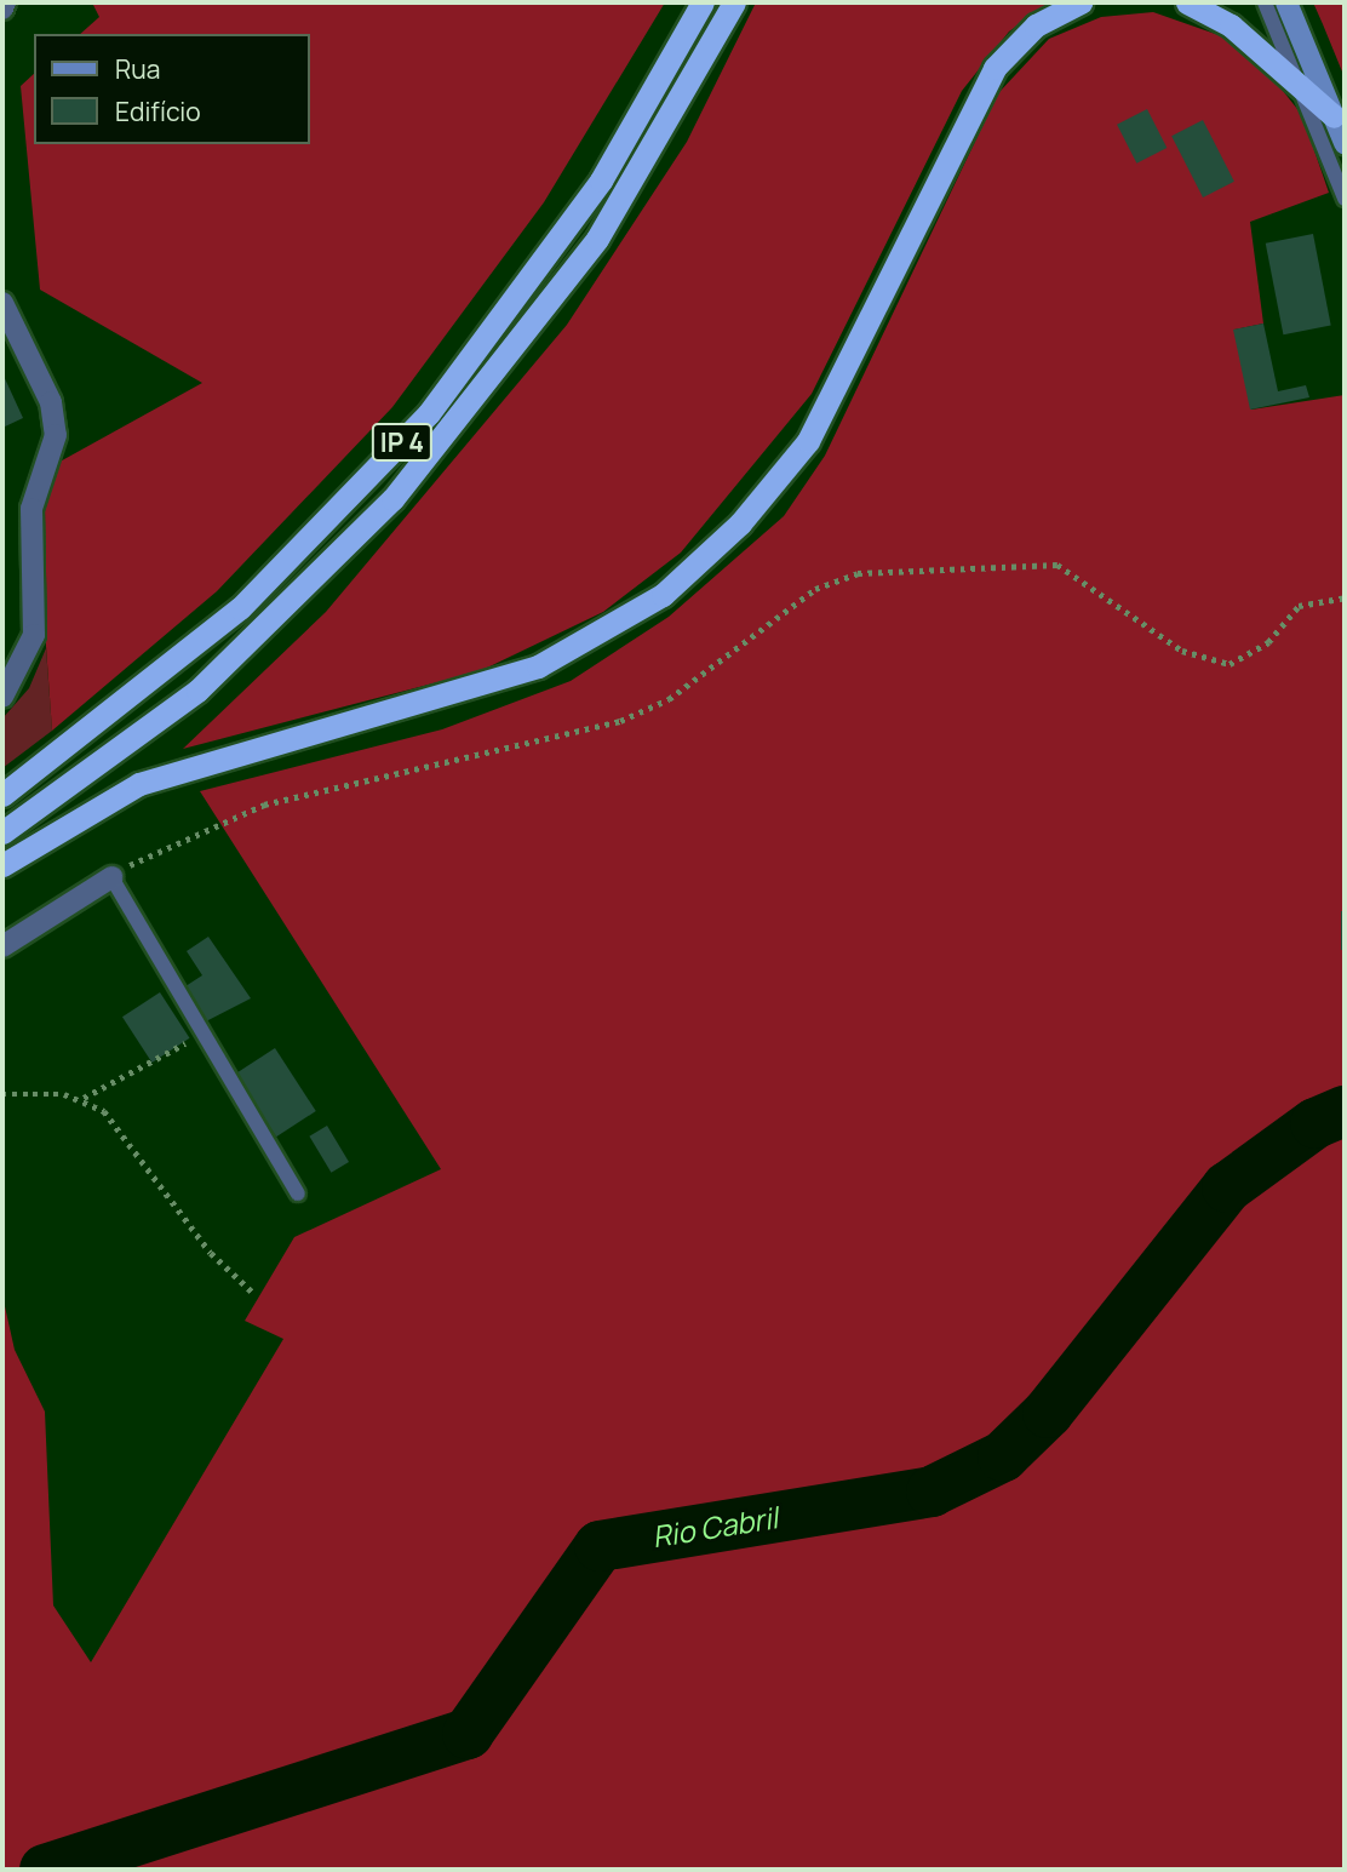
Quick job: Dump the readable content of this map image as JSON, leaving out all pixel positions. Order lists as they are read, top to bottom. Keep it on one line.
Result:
{"streets":{"highway":["IP 4"]},"water":["Rio Cabril"],"legend":["Rua","Edifício"]}
